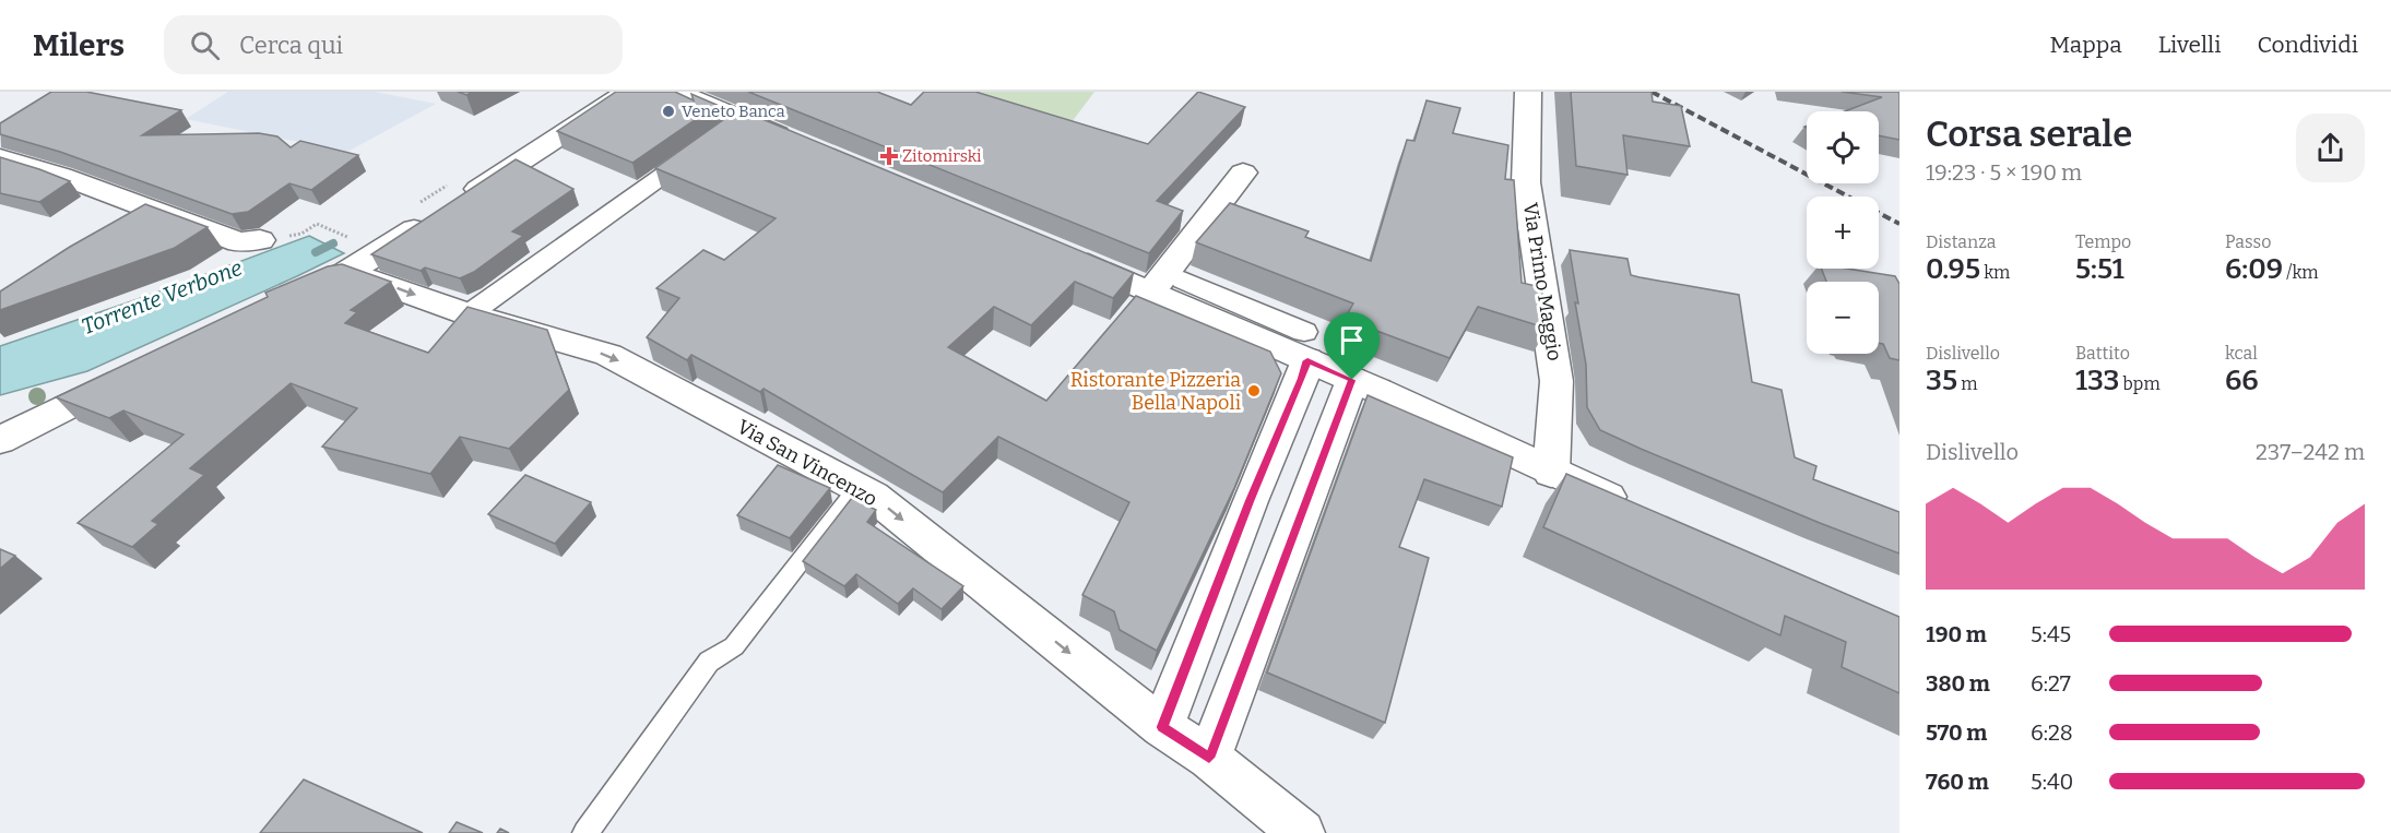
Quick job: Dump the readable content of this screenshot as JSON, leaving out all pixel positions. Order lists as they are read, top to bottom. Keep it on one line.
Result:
{"streets":{"street":["Via Primo Maggio","Via San Vincenzo"]},"one_way":["Via San Vincenzo"],"water":["Torrente Verbone"],"places":{"other":["Veneto Banca","Ristorante Pizzeria Bella Napoli"],"health":["Zitomirski"]},"page":{"header":"Milers","search":"Cerca qui","nav":["Mappa","Livelli","Condividi"],"heading":["Corsa serale","19:23 · 5 × 190 m"],"map_buttons":["+","−"],"stats":[["Distanza","0.95 km"],["Tempo","5:51"],["Passo","6:09 /km"],["Dislivello","35 m"],["Battito","133 bpm"],["kcal","66"]],"chart":["Dislivello","237–242 m"],"list":[{"name":"190 m","note":"5:45"},{"name":"380 m","note":"6:27"},{"name":"570 m","note":"6:28"},{"name":"760 m","note":"5:40"}]}}
